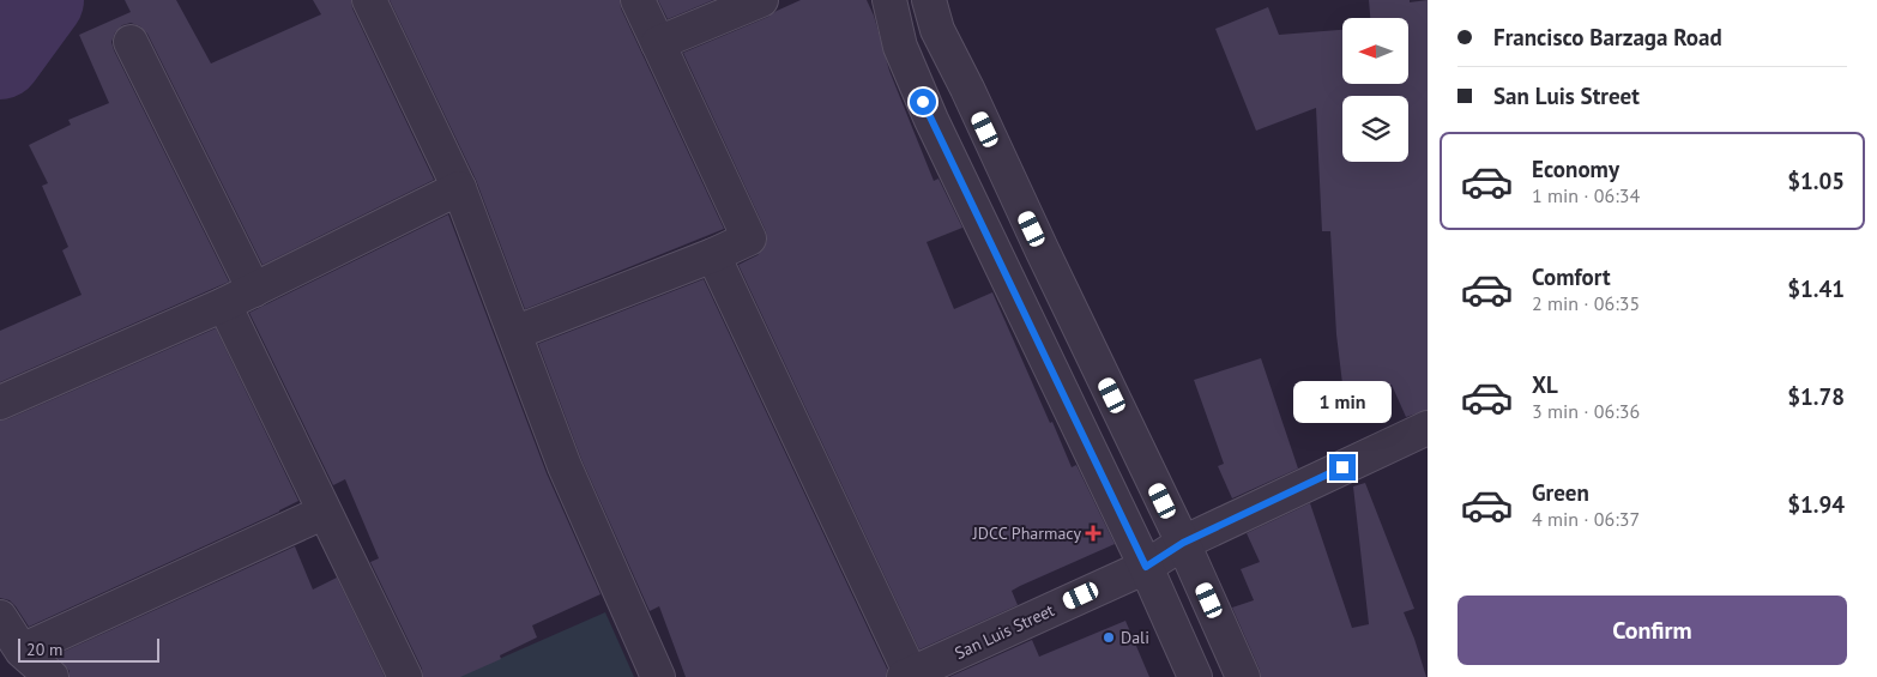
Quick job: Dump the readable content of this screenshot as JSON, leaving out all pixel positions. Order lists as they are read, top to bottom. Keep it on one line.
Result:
{"streets":{"street":["San Luis Street"]},"places":{"health":["JDCC Pharmacy"],"other":["Dali"]},"scale_bar":"20 m","north":"left","page":{"banner":["Francisco Barzaga Road","San Luis Street"],"list":[{"name":"Economy","note":"1 min · 06:34","value":"$1.05"},{"name":"Comfort","note":"2 min · 06:35","value":"$1.41"},{"name":"XL","note":"3 min · 06:36","value":"$1.78"},{"name":"Green","note":"4 min · 06:37","value":"$1.94"}],"bubble":"1 min","buttons":"Confirm","scale":"20 m"}}
